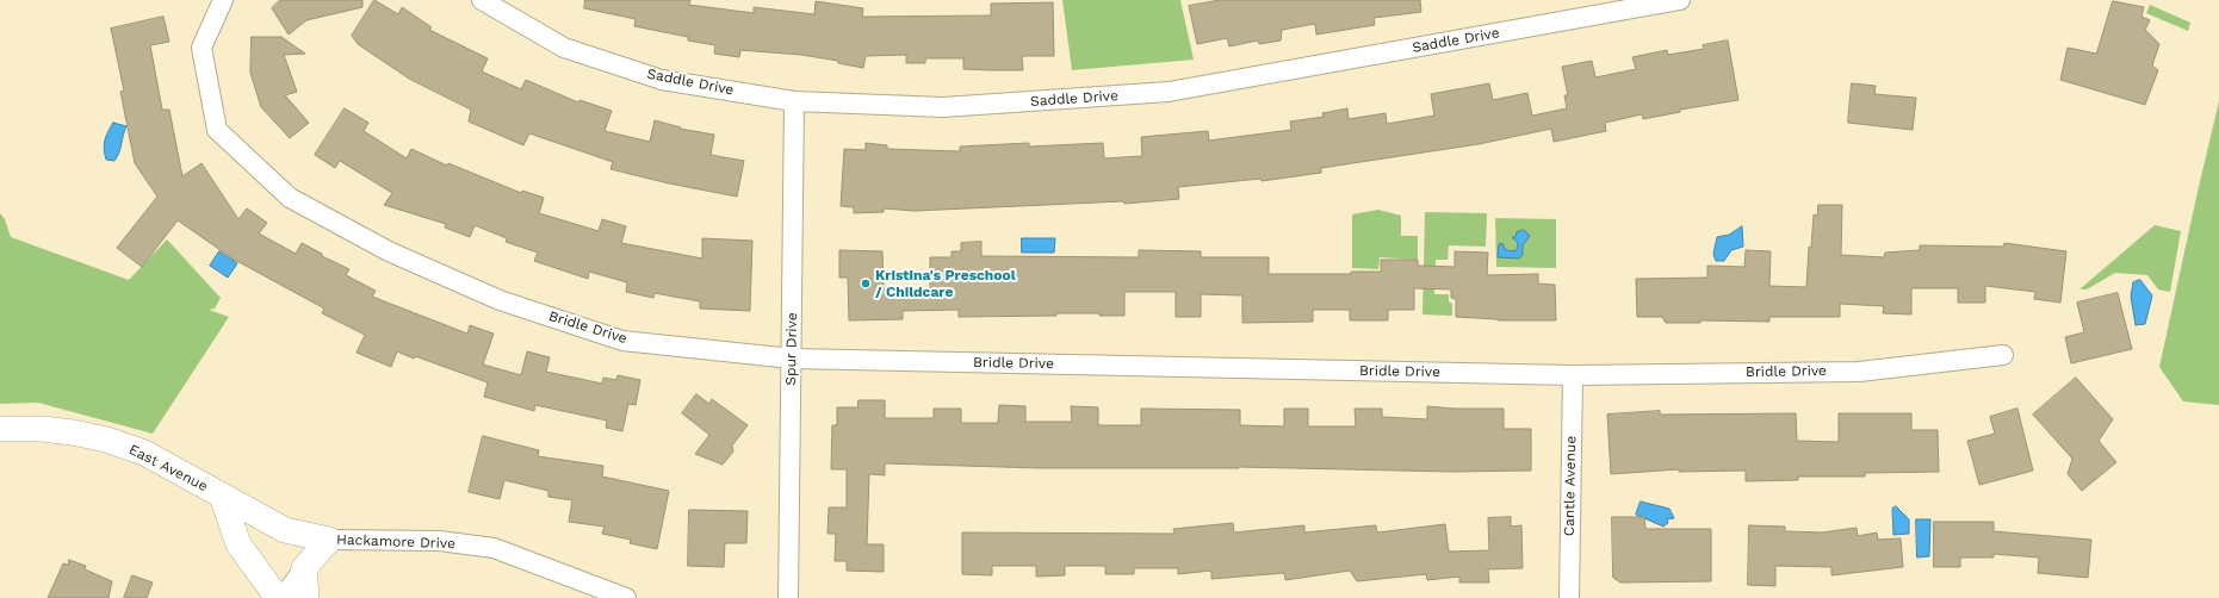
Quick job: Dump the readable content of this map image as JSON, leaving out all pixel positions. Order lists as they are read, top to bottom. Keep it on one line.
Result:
{"streets":{"street":["Saddle Drive","Bridle Drive","Spur Drive","East Avenue","Cantle Avenue","Hackamore Drive"]},"crossings":[["Saddle Drive","Spur Drive"],["Bridle Drive","Spur Drive"],["Bridle Drive","Cantle Avenue"],["East Avenue","Hackamore Drive"]],"places":["Kristina's Preschool / Childcare"]}
